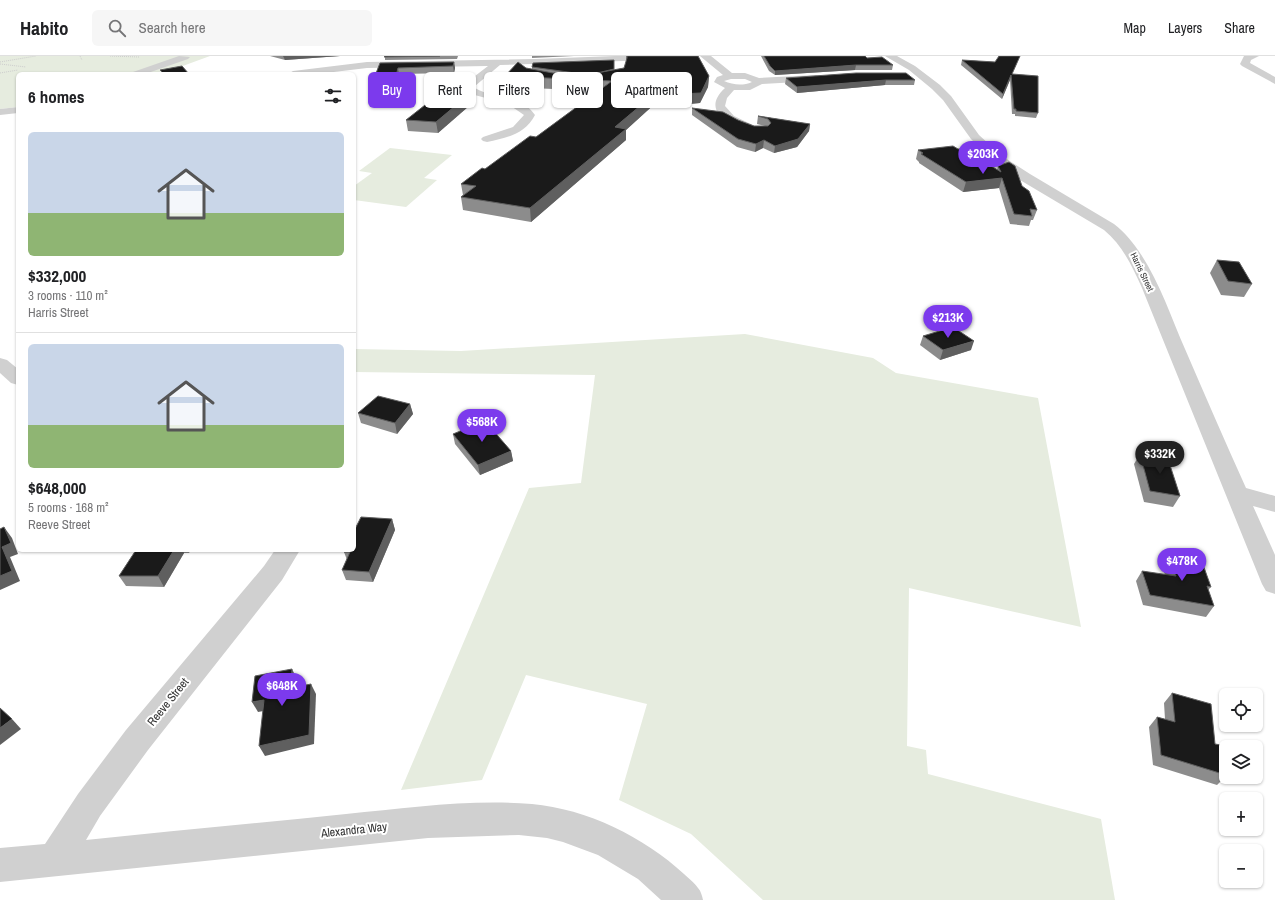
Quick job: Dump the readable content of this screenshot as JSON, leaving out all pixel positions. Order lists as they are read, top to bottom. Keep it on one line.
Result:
{"streets":{"street":["Harris Street","Reeve Street","Alexandra Way"]},"crossings":[["Reeve Street","Alexandra Way"]],"page":{"header":"Habito","search":"Search here","nav":["Map","Layers","Share"],"chip":["Buy","Rent","Filters","New","Apartment"],"heading":"6 homes","list":[{"name":"$332,000","note":"3 rooms · 110 m² · Harris Street"},{"name":"$648,000","note":"5 rooms · 168 m² · Reeve Street"}],"price":["$203K","$213K","$568K","$332K","$478K","$648K"],"map_buttons":["+","−"]}}
